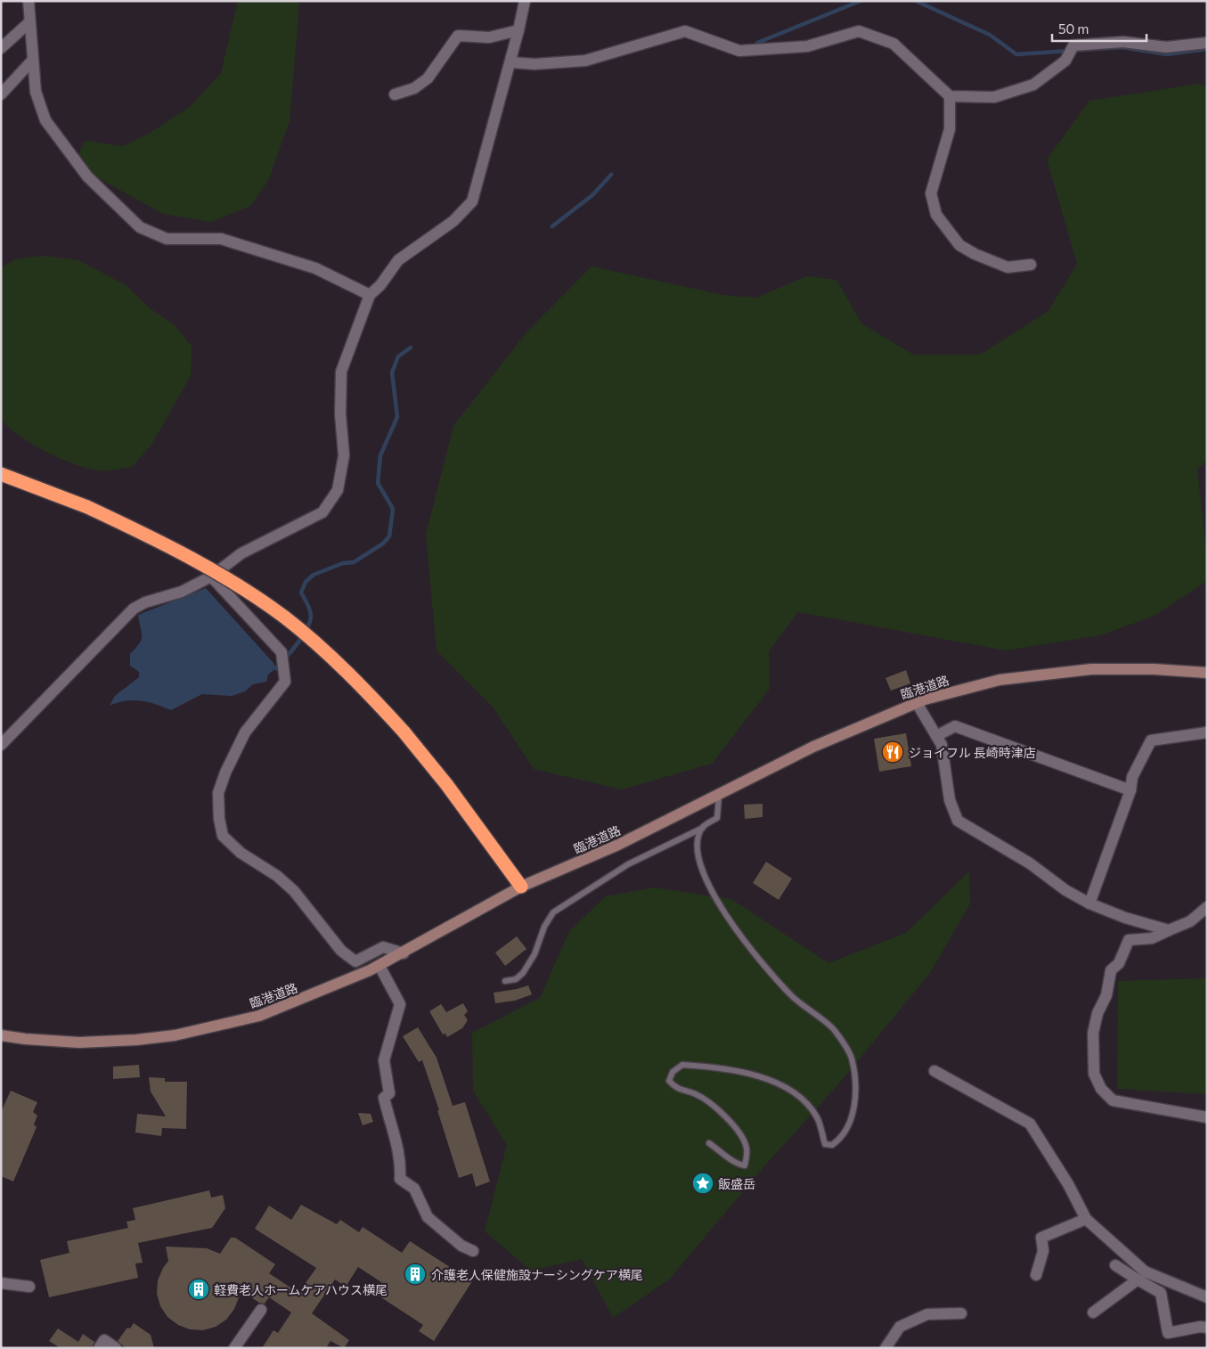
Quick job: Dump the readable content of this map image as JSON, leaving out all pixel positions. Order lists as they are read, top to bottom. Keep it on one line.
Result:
{"streets":{"street":["臨港道路"]},"places":{"restaurant":["ジョイフル 長崎時津店"],"place":["飯盛岳"],"building":["介護老人保健施設ナーシングケア横尾","軽費老人ホームケアハウス横尾"]},"scale_bar":"50 m"}
